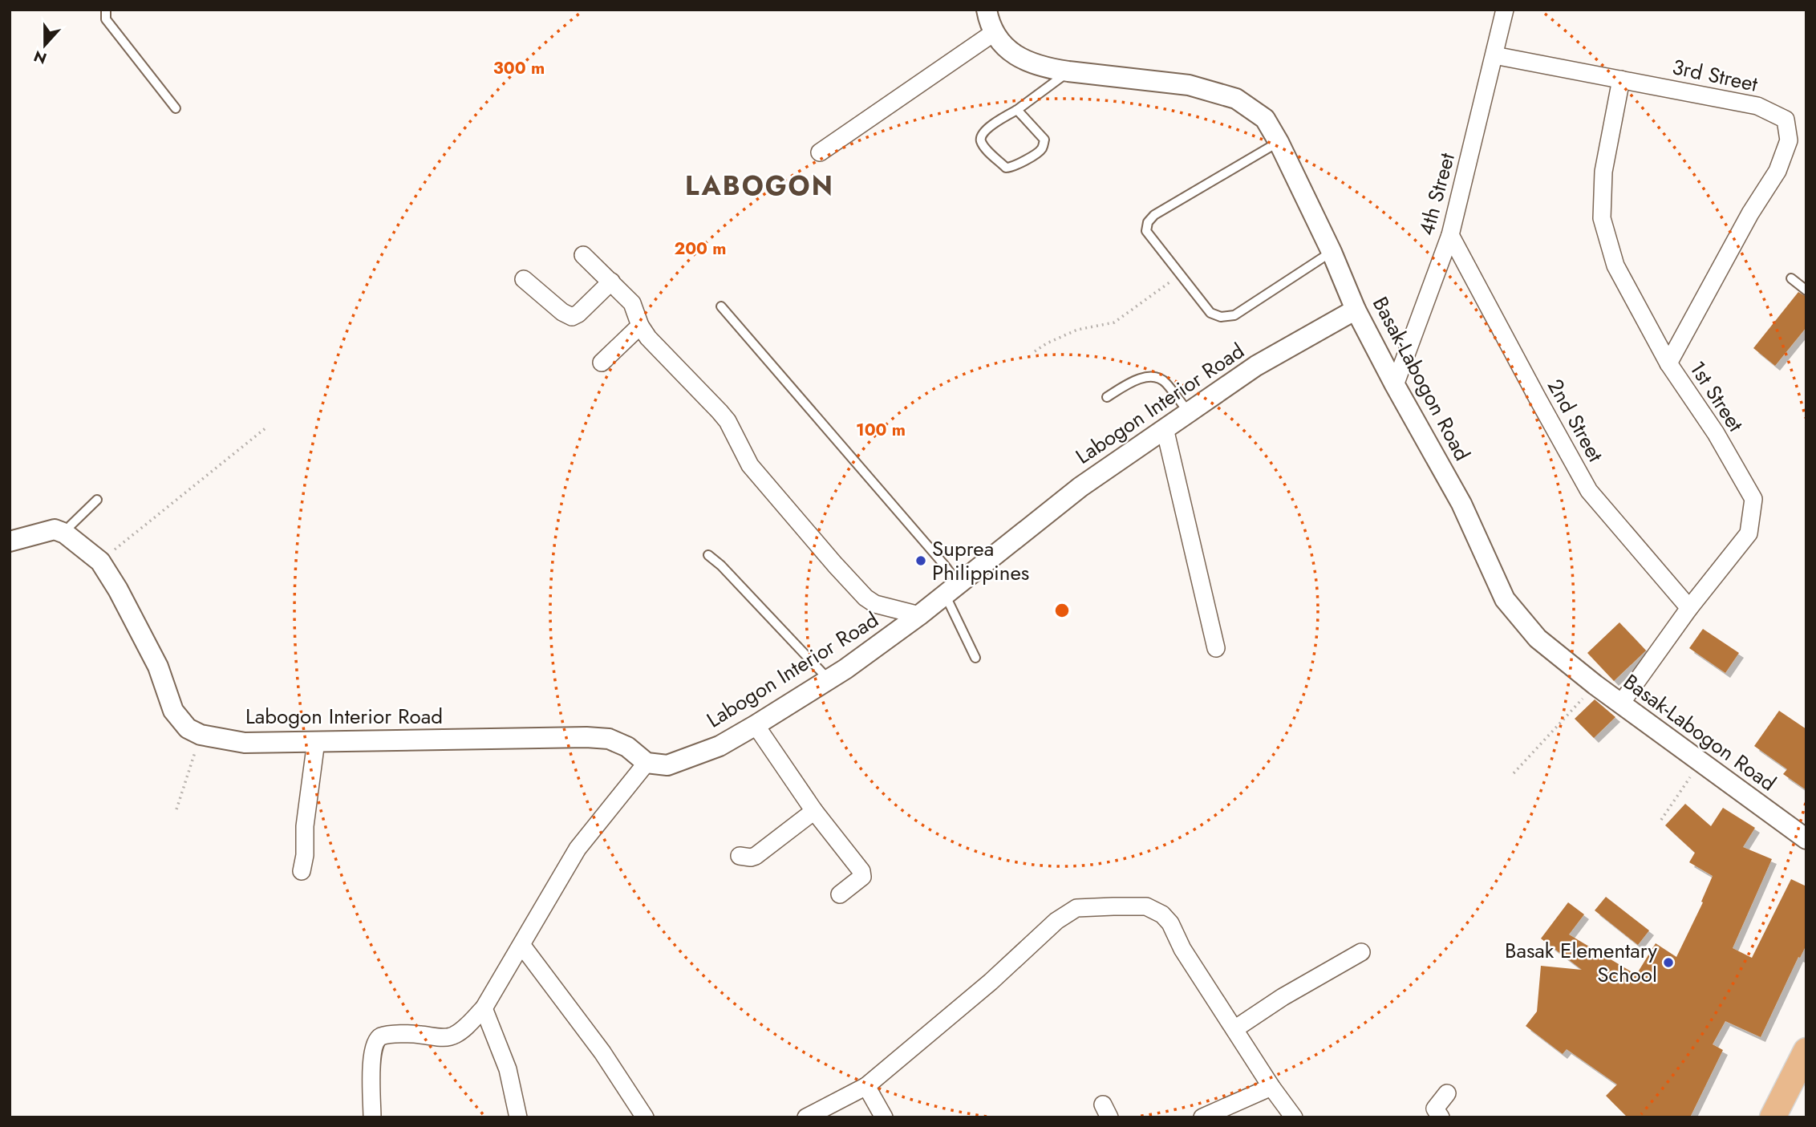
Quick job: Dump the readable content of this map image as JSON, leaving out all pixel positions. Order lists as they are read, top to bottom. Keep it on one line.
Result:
{"streets":{"street":["3rd Street","4th Street","Basak-Labogon Road","1st Street","Labogon Interior Road","2nd Street"]},"crossings":[["3rd Street","4th Street"],["3rd Street","1st Street"],["4th Street","Basak-Labogon Road"],["4th Street","2nd Street"],["Basak-Labogon Road","1st Street"],["Basak-Labogon Road","Labogon Interior Road"],["1st Street","2nd Street"]],"districts":["LABOGON"],"places":["Suprea Philippines","Basak Elementary School"],"north":"bottom","rings":["300 m","200 m","100 m"]}
